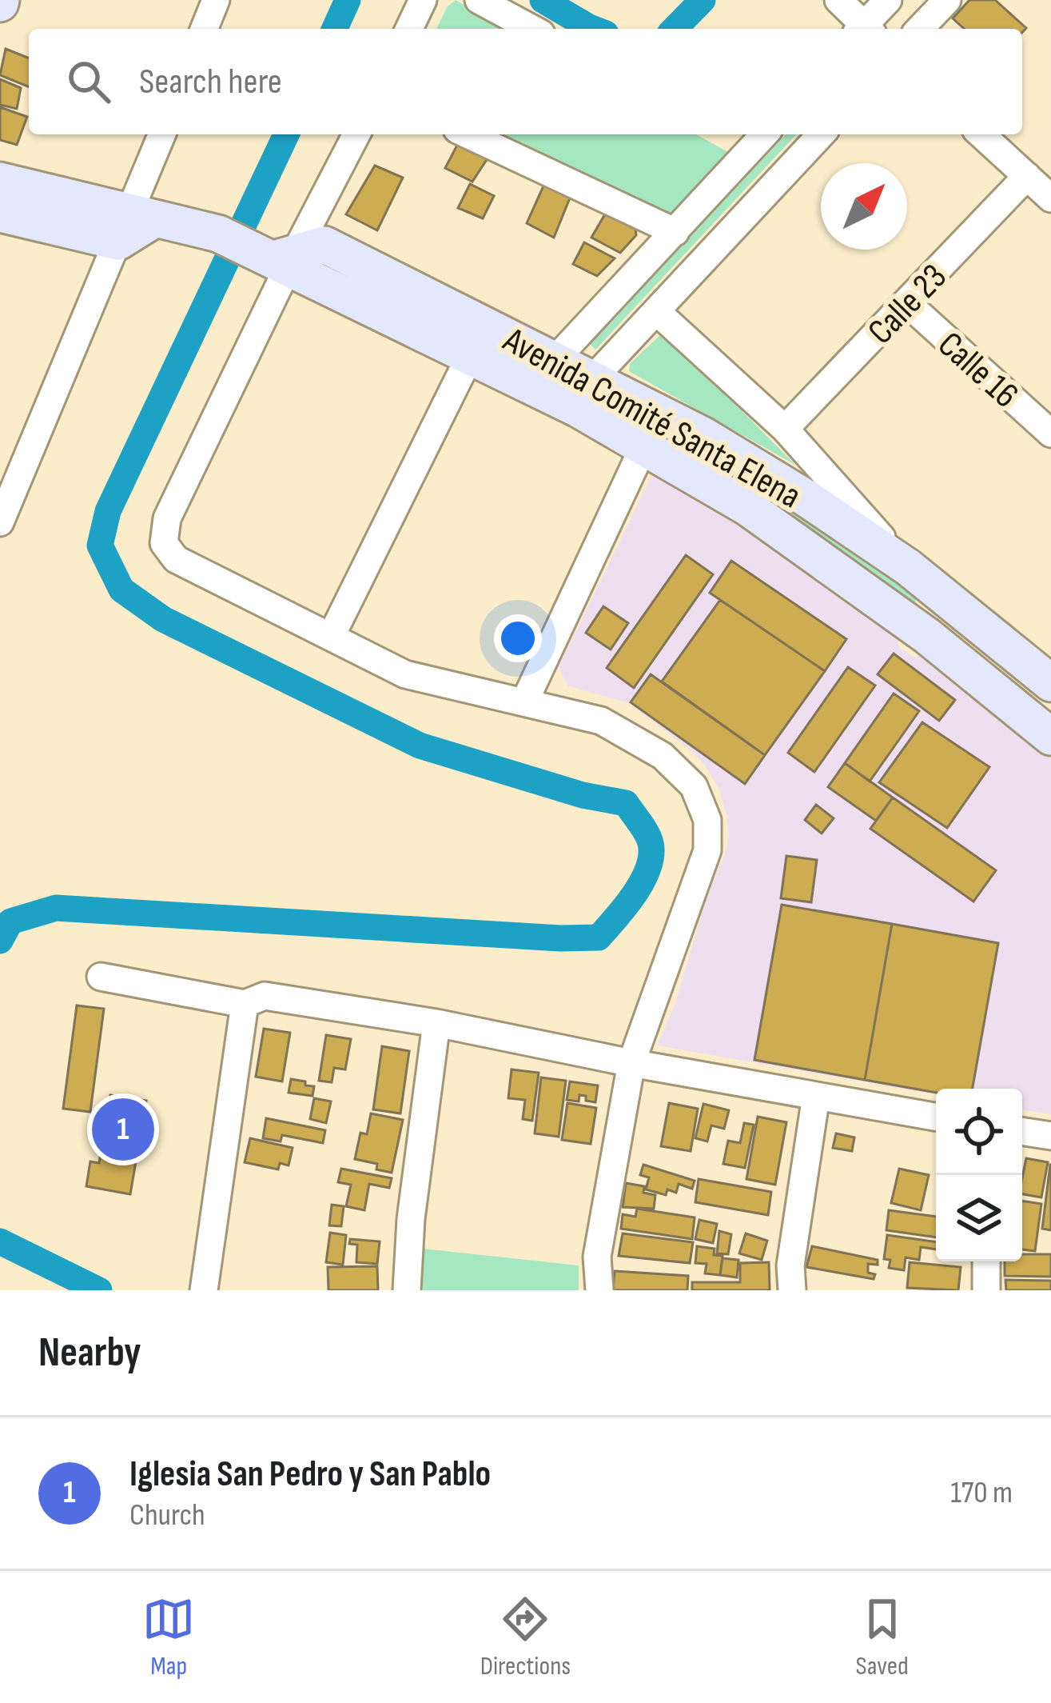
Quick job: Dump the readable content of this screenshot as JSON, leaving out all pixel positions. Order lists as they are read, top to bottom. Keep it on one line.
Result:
{"streets":{"street":["Calle 23","Calle 16","Avenida Comité Santa Elena"]},"crossings":[["Calle 23","Calle 16"]],"north":"top right","page":{"search":"Search here","pins":"1","heading":"Nearby","list":[{"mark":"1","name":"Iglesia San Pedro y San Pablo","note":"Church","value":"170 m"}],"nav":["Map","Directions","Saved"]}}
